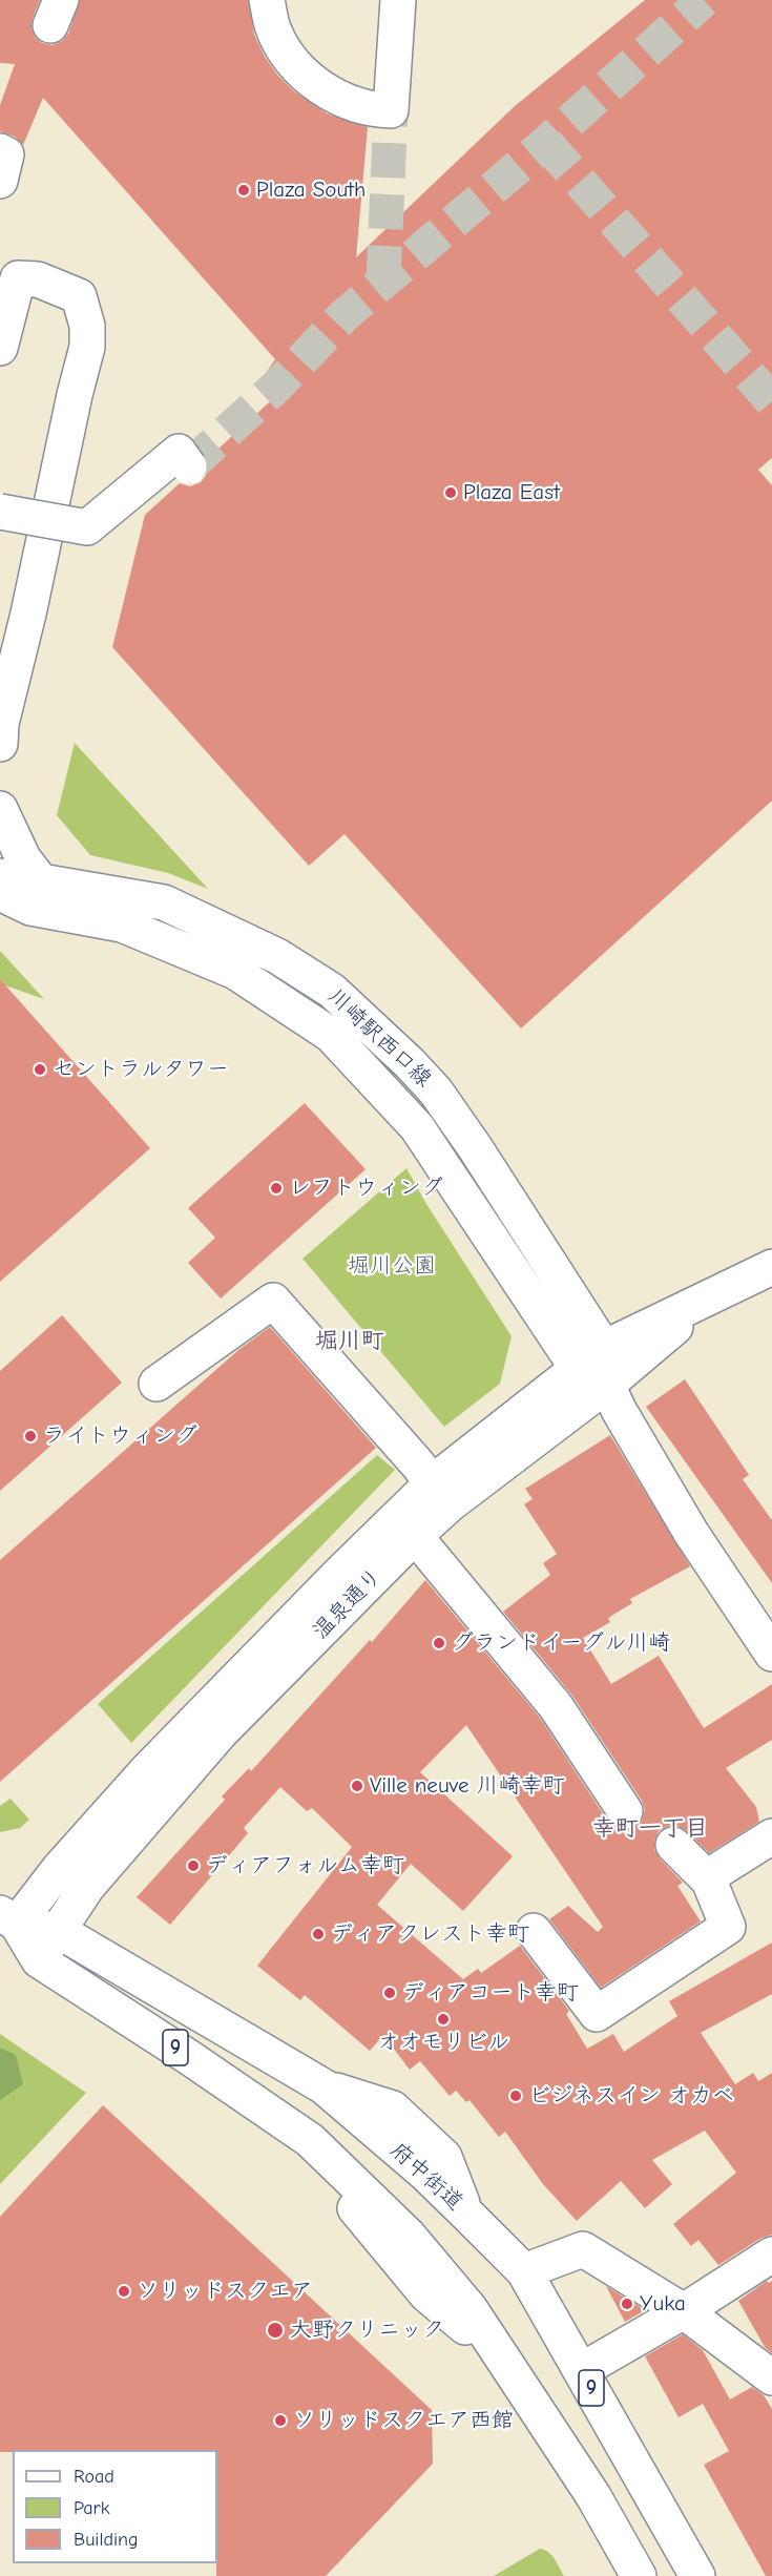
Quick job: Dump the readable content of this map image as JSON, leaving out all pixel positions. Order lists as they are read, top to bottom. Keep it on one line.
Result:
{"streets":{"street":["川崎駅西口線","温泉通り","9","府中街道"]},"crossings":[["川崎駅西口線","温泉通り"],["温泉通り","9"],["温泉通り","府中街道"],["9","府中街道"]],"districts":["堀川町","幸町一丁目"],"parks":["堀川公園"],"places":["Plaza South","Plaza East","セントラルタワー","レフトウィング","ライトウィング","グランドイーグル川崎","Ville neuve 川崎幸町","ディアフォルム幸町","ディアクレスト幸町","ディアコート幸町","オオモリビル","ビジネスイン オカベ","ソリッドスクエア","Yuka","大野クリニック","ソリッドスクエア西館"],"legend":["Road","Park","Building"]}
